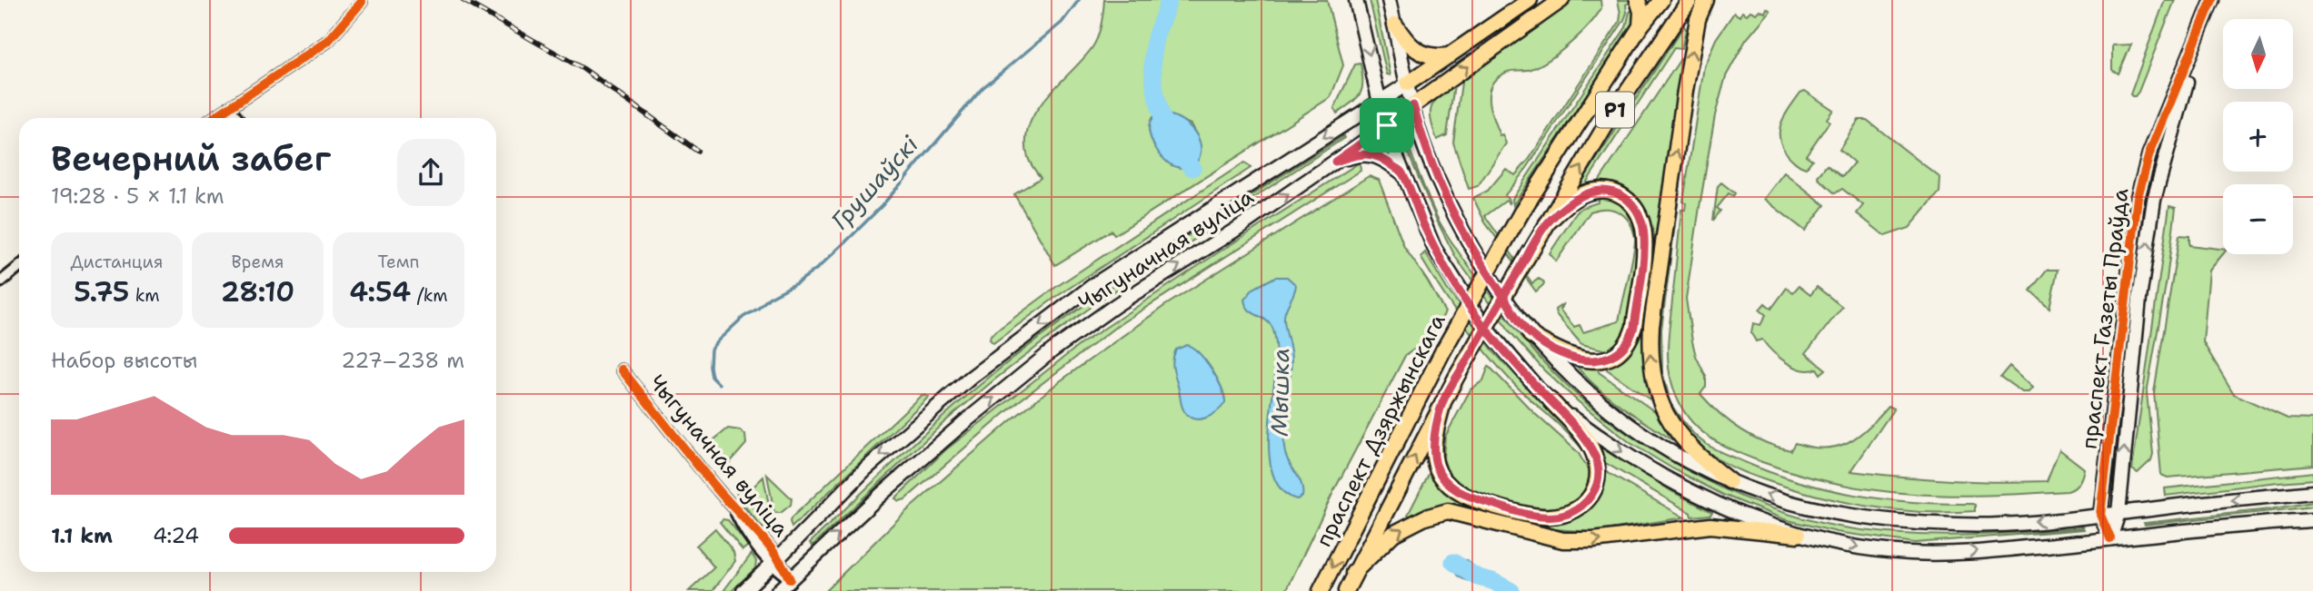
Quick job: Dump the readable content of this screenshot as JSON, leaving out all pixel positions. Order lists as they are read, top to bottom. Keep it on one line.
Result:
{"streets":{"main road":["Р1","Чыгуначная вуліца","праспект Газеты Праўда","праспект Дзяржынскага"]},"crossings":[["Р1","праспект Дзяржынскага"]],"water":["Грушаўскі","Мышка"],"north":"bottom","page":{"map_buttons":["+","−"],"heading":["Вечерний забег","19:28 · 5 × 1.1 km"],"stats":[["Дистанция","5.75 km"],["Время","28:10"],["Темп","4:54 /km"]],"chart":["Набор высоты","227–238 m"],"list":[{"name":"1.1 km","note":"4:24"}]}}
